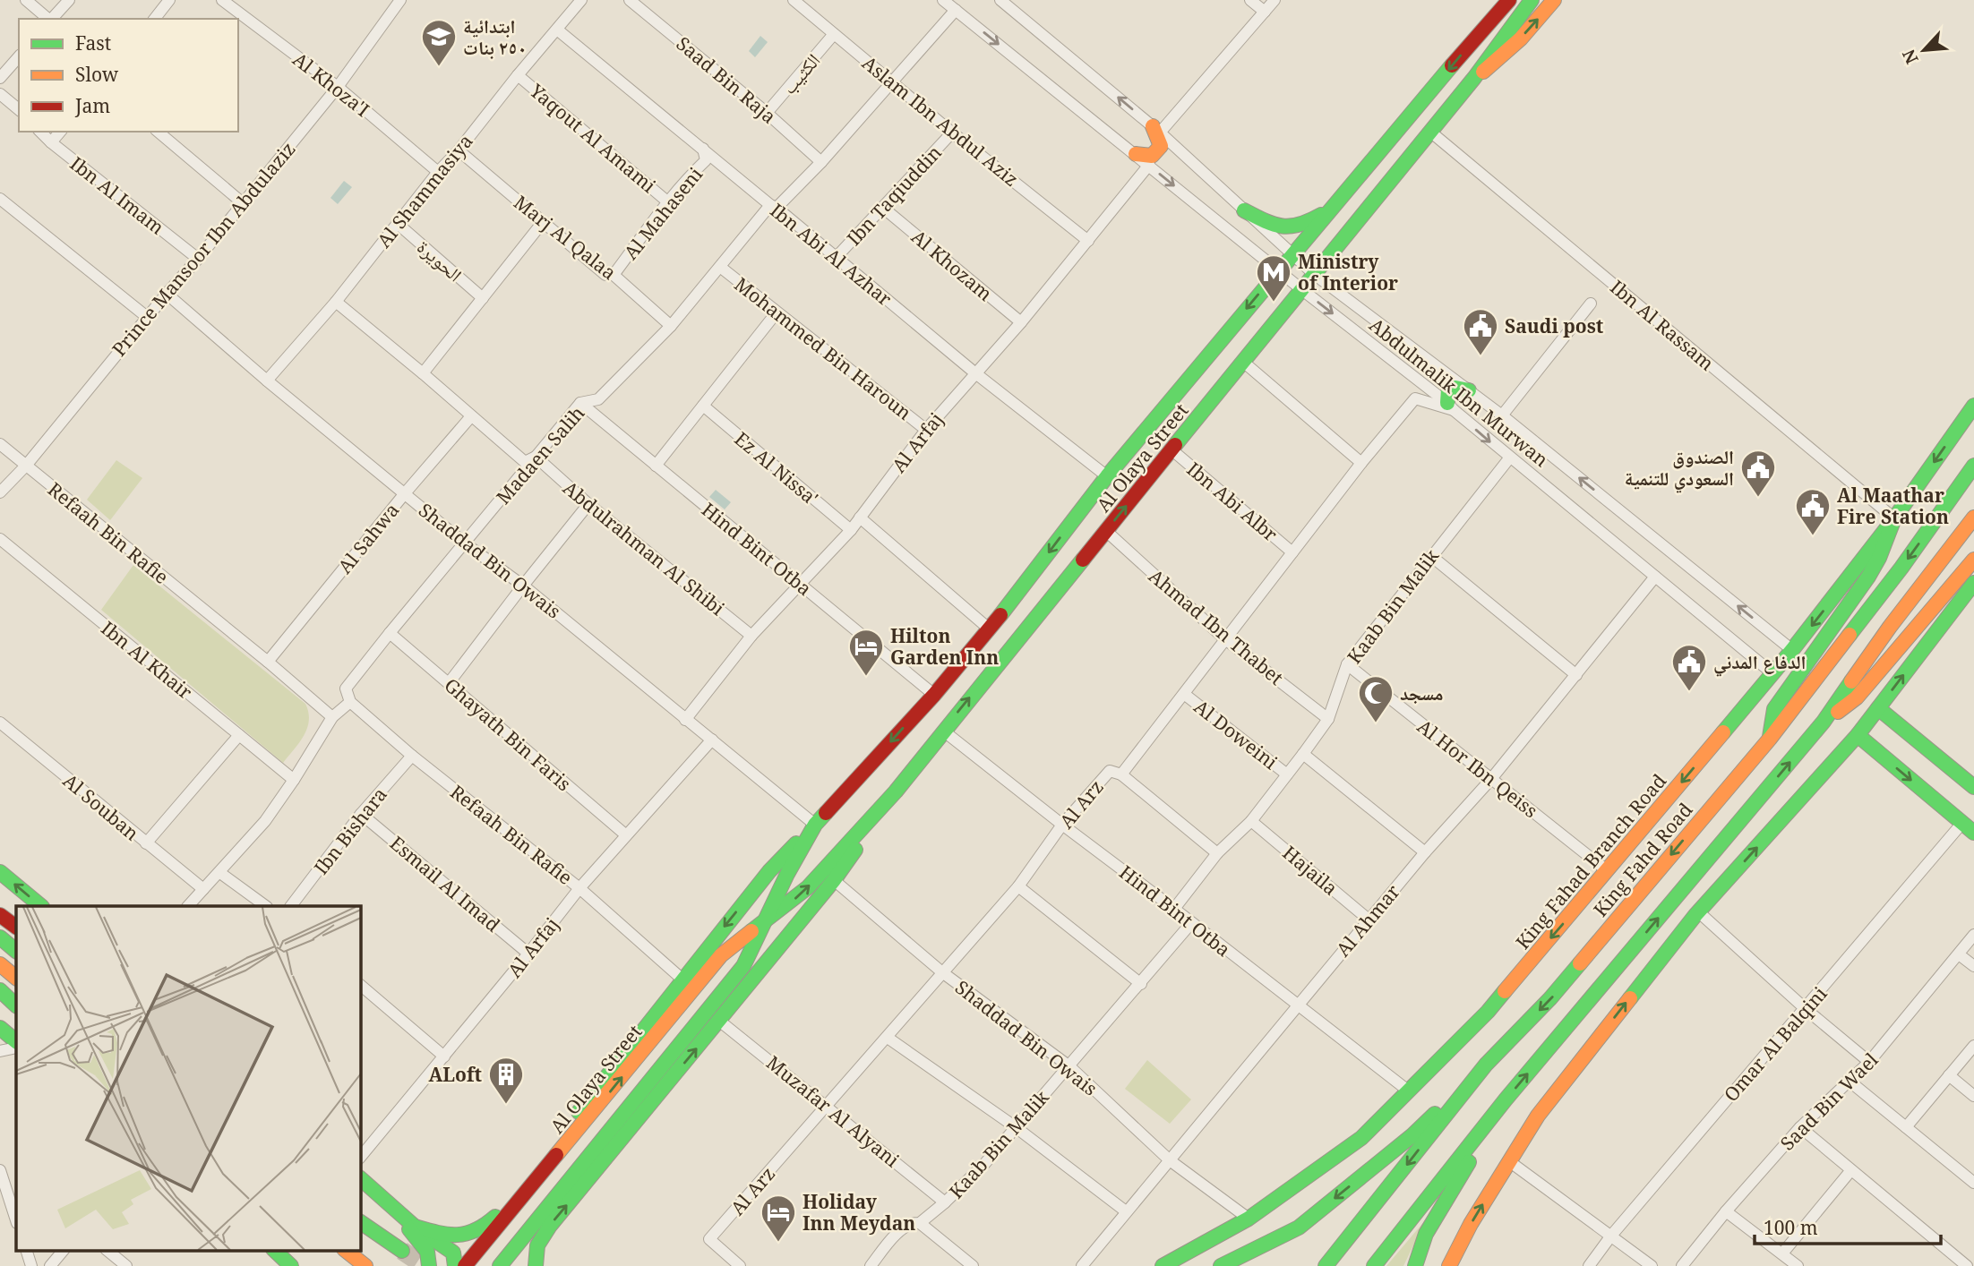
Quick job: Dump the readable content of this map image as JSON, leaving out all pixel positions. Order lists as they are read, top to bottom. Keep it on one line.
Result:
{"streets":{"main road":["Al Olaya Street","King Fahd Road","King Fahad Branch Road"],"street":["الكثيب","Saad Bin Raja","Al Khoza'I","Aslam Ibn Abdul Aziz","Yaqout Al Amami","Al Shammasiya","Ibn Al Imam","Ibn Taqiuddin","Al Mahaseni","Marj Al Qalaa","Prince Mansoor Ibn Abdulaziz","Ibn Abi Al Azhar","الحويرة","Al Khozam","Ibn Al Rassam","Mohammed Bin Haroun","Abdulmalik Ibn Murwan","Al Arfaj","Madaen Salih","Ez Al Nissa'","Ibn Abi Albr","Refaah Bin Rafie","Al Sahwa","Abdulrahman Al Shibi","Hind Bint Otba","Shaddad Bin Owais","Kaab Bin Malik","Ahmad Ibn Thabet","Ibn Al Khair","Ghayath Bin Faris","Al Doweini","Al Hor Ibn Qeiss","Al Arz","Al Souban","Ibn Bishara","Hajaila","Esmail Al Imad","Al Ahmar","Omar Al Balqini","Saad Bin Wael","Muzafar Al Alyani"]},"crossings":[["الكثيب","Saad Bin Raja"],["الكثيب","Aslam Ibn Abdul Aziz"],["Saad Bin Raja","Madaen Salih"],["Al Khoza'I","Al Shammasiya"],["Al Khoza'I","Prince Mansoor Ibn Abdulaziz"],["Aslam Ibn Abdul Aziz","Ibn Taqiuddin"],["Aslam Ibn Abdul Aziz","Al Arfaj"],["Aslam Ibn Abdul Aziz","Madaen Salih"],["Yaqout Al Amami","Al Shammasiya"],["Yaqout Al Amami","Al Mahaseni"],["Al Shammasiya","Marj Al Qalaa"],["Al Shammasiya","Ibn Abi Al Azhar"],["Al Shammasiya","الحويرة"],["Al Shammasiya","Abdulrahman Al Shibi"],["Al Shammasiya","Shaddad Bin Owais"],["Ibn Al Imam","Prince Mansoor Ibn Abdulaziz"],["Ibn Taqiuddin","Ibn Abi Al Azhar"],["Ibn Taqiuddin","Al Khozam"],["Al Mahaseni","Marj Al Qalaa"],["Al Mahaseni","Ibn Abi Al Azhar"],["Marj Al Qalaa","Madaen Salih"],["Prince Mansoor Ibn Abdulaziz","Refaah Bin Rafie"],["Prince Mansoor Ibn Abdulaziz","Shaddad Bin Owais"],["Ibn Abi Al Azhar","Al Arfaj"],["Ibn Abi Al Azhar","Madaen Salih"],["Ibn Abi Al Azhar","Al Olaya Street"],["Al Khozam","Al Arfaj"],["Ibn Al Rassam","Al Olaya Street"],["Ibn Al Rassam","King Fahad Branch Road"],["Mohammed Bin Haroun","Al Arfaj"],["Mohammed Bin Haroun","Madaen Salih"],["Abdulmalik Ibn Murwan","Al Arfaj"],["Abdulmalik Ibn Murwan","Madaen Salih"],["Abdulmalik Ibn Murwan","Al Olaya Street"],["Abdulmalik Ibn Murwan","Kaab Bin Malik"],["Abdulmalik Ibn Murwan","Al Arz"],["Abdulmalik Ibn Murwan","King Fahad Branch Road"],["Abdulmalik Ibn Murwan","Al Ahmar"],["Al Arfaj","Ez Al Nissa'"],["Al Arfaj","Refaah Bin Rafie"],["Al Arfaj","Abdulrahman Al Shibi"],["Al Arfaj","Hind Bint Otba"],["Al Arfaj","Shaddad Bin Owais"],["Al Arfaj","Ghayath Bin Faris"],["Al Arfaj","Esmail Al Imad"],["Madaen Salih","Refaah Bin Rafie"],["Madaen Salih","Abdulrahman Al Shibi"],["Madaen Salih","Hind Bint Otba"],["Madaen Salih","Shaddad Bin Owais"],["Madaen Salih","Ghayath Bin Faris"],["Al Olaya Street","Ibn Abi Albr"],["Al Olaya Street","Hind Bint Otba"],["Al Olaya Street","Shaddad Bin Owais"],["Al Olaya Street","Ahmad Ibn Thabet"],["Ibn Abi Albr","Al Arz"],["Refaah Bin Rafie","Al Sahwa"],["Refaah Bin Rafie","Ibn Bishara"],["Al Sahwa","Abdulrahman Al Shibi"],["Al Sahwa","Shaddad Bin Owais"],["Hind Bint Otba","Kaab Bin Malik"],["Hind Bint Otba","Al Arz"],["Hind Bint Otba","King Fahad Branch Road"],["Hind Bint Otba","Al Ahmar"],["Shaddad Bin Owais","Kaab Bin Malik"],["Shaddad Bin Owais","Al Arz"],["Shaddad Bin Owais","King Fahad Branch Road"],["Shaddad Bin Owais","Al Ahmar"],["Kaab Bin Malik","Ahmad Ibn Thabet"],["Kaab Bin Malik","Al Doweini"],["Kaab Bin Malik","Al Hor Ibn Qeiss"],["Kaab Bin Malik","Hajaila"],["Kaab Bin Malik","Muzafar Al Alyani"],["Ahmad Ibn Thabet","Al Arz"],["Al Doweini","Al Arz"],["Al Hor Ibn Qeiss","King Fahad Branch Road"],["Al Hor Ibn Qeiss","Al Ahmar"],["Al Arz","Muzafar Al Alyani"],["Ibn Bishara","Esmail Al Imad"],["Hajaila","Al Ahmar"]],"places":{"school or university":["ابتدائية ٢٥٠ بنات"],"metro station":["Ministry of Interior"],"public building":["Saudi post","الصندوق السعودي للتنمية","Al Maathar Fire Station","الدفاع المدني"],"hotel":["Hilton Garden Inn","Holiday Inn Meydan"],"mosque":["مسجد"],"building":["ALoft"]},"legend":["Fast","Slow","Jam"],"scale_bar":"100 m","north":"bottom left"}
